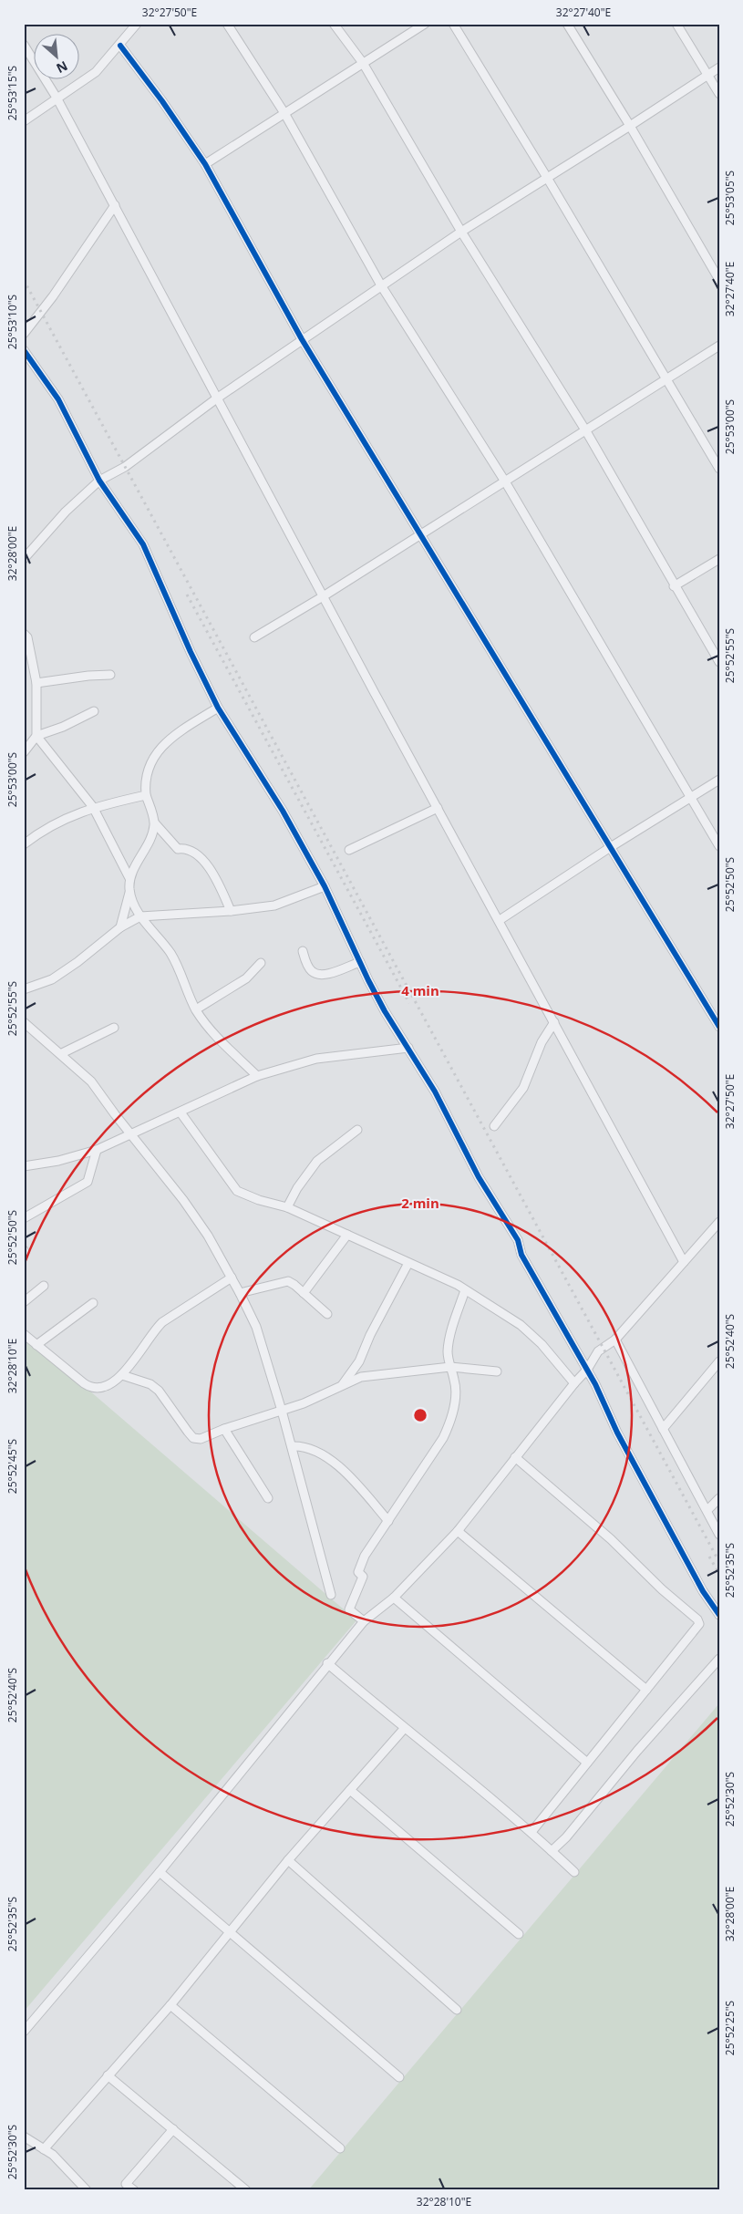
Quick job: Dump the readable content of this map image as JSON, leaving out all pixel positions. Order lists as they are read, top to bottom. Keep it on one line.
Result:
{"north":"bottom right","coordinates":["32°27'50\"E","32°27'40\"E","25°53'15\"S","25°53'05\"S","25°53'10\"S","25°53'00\"S","32°28'00\"E","25°52'55\"S","25°52'50\"S","25°52'40\"S","32°28'10\"E","25°52'45\"S","25°52'35\"S","25°52'30\"S","25°52'25\"S"],"rings":["4 min","2 min"]}
